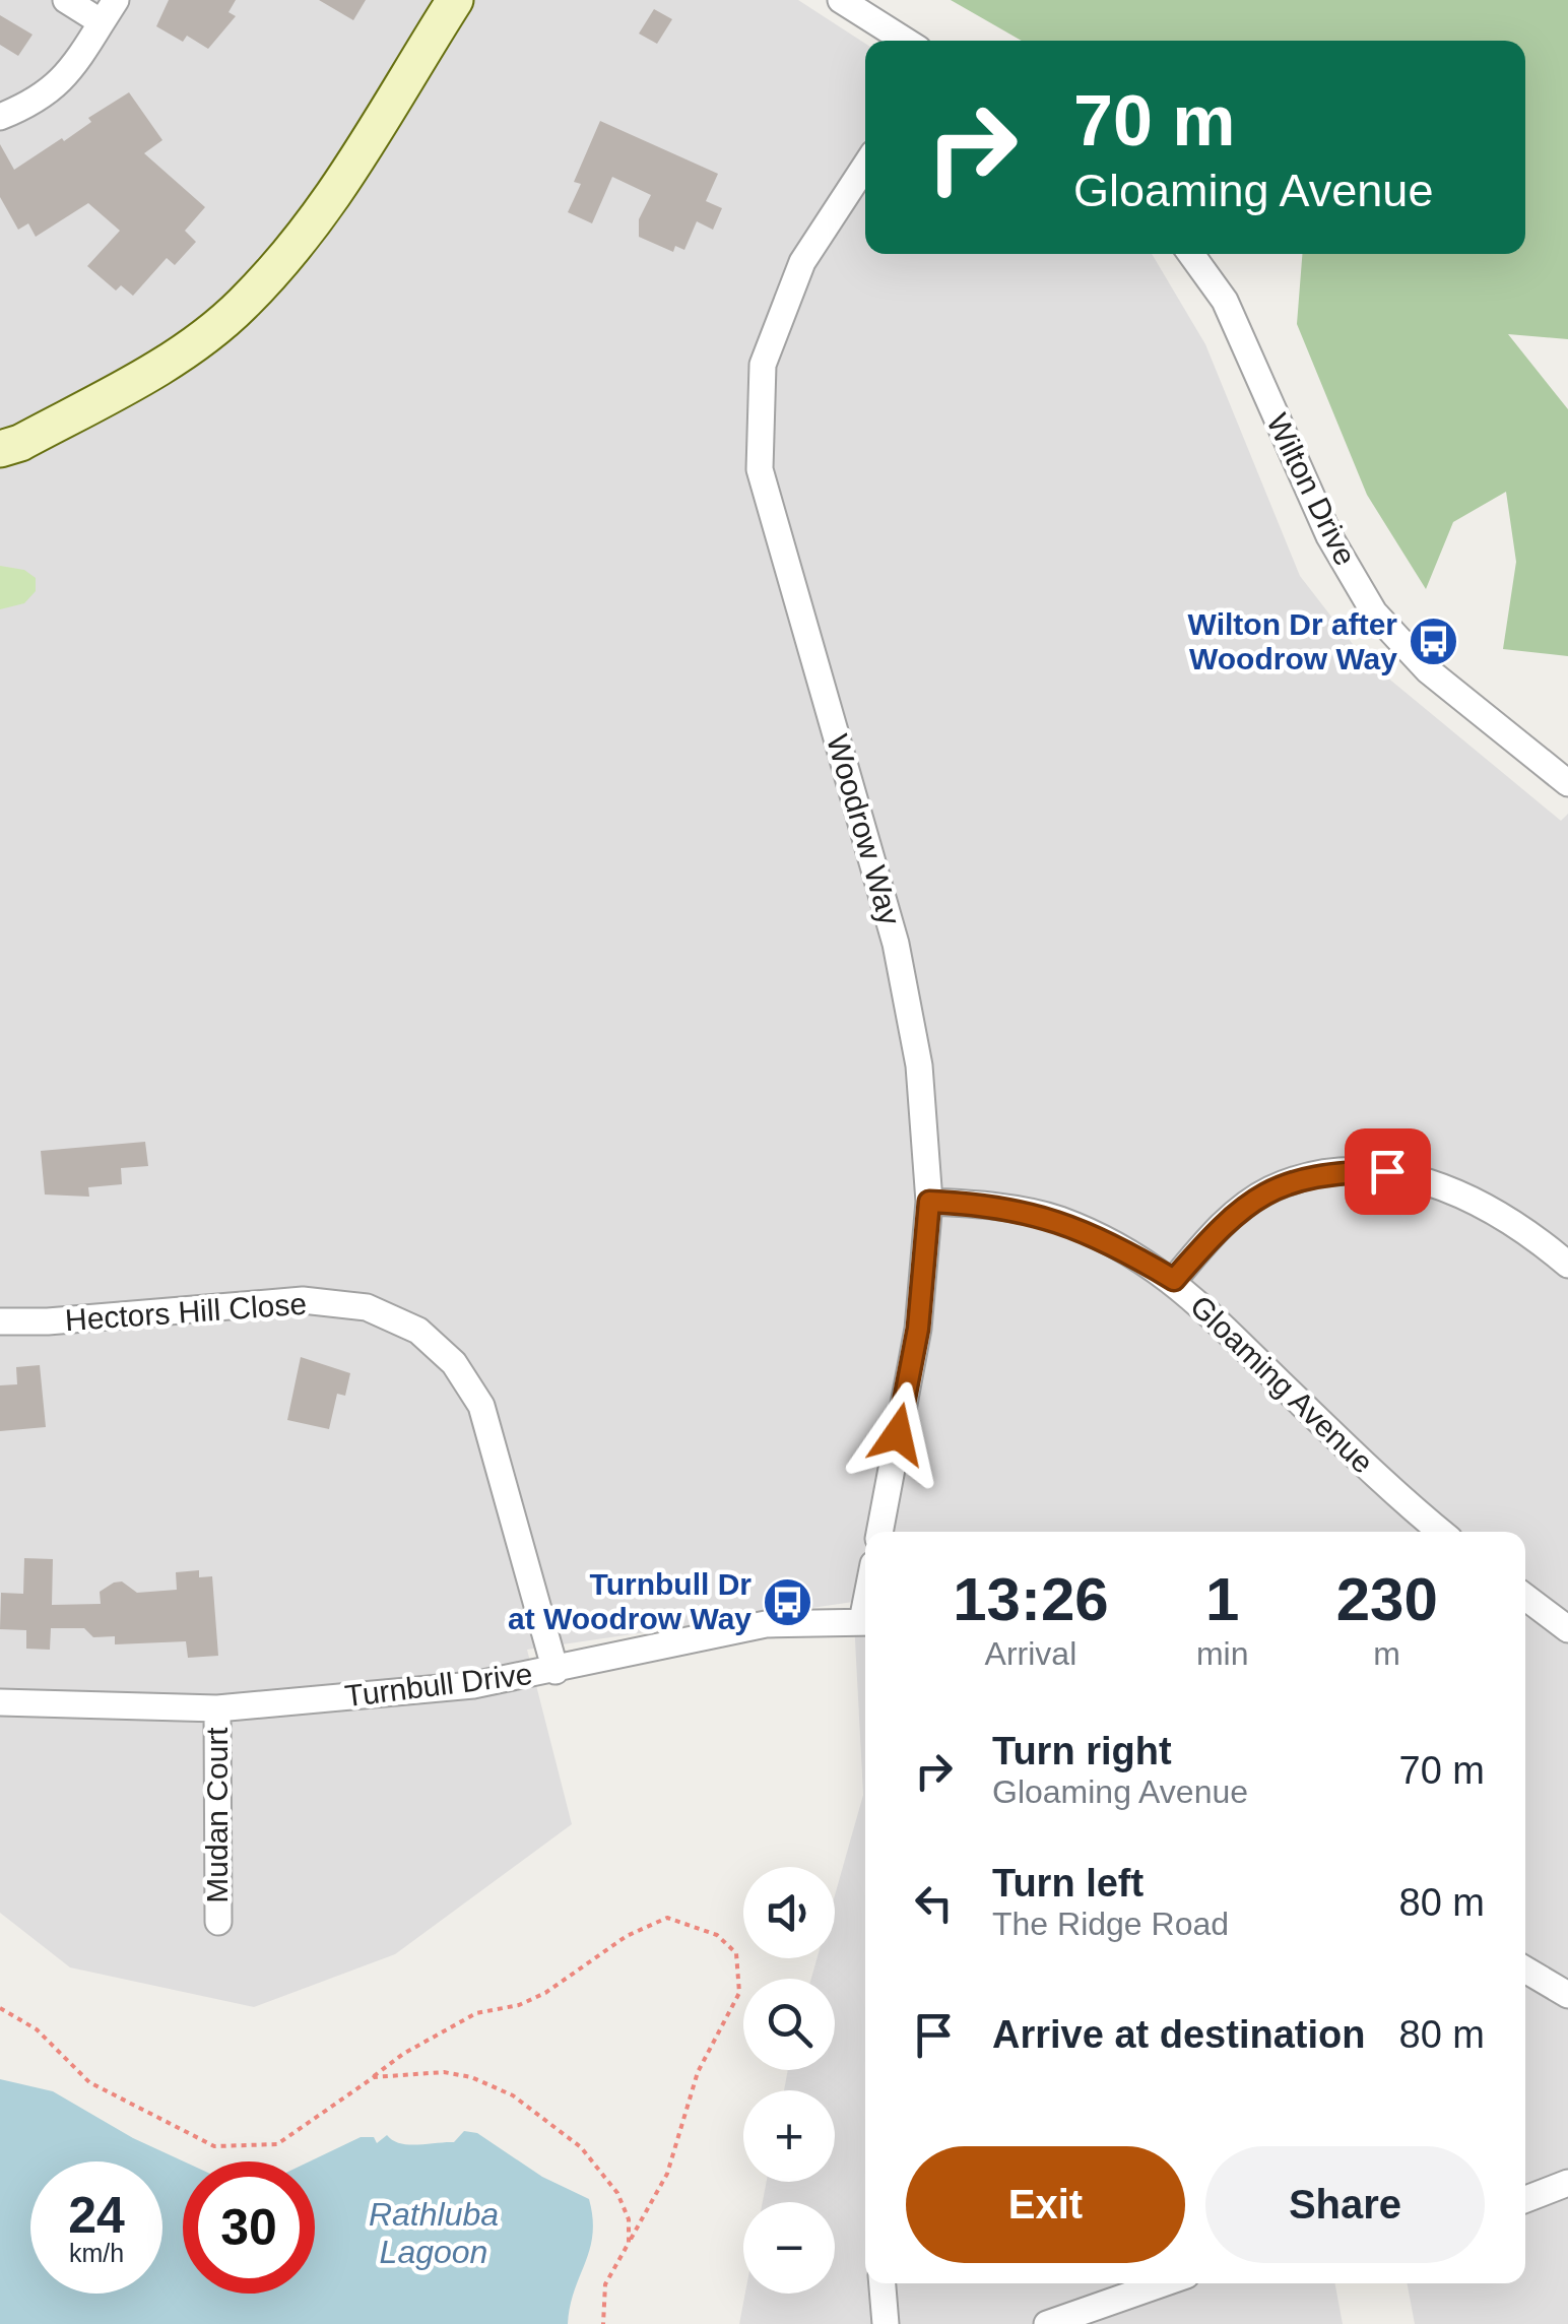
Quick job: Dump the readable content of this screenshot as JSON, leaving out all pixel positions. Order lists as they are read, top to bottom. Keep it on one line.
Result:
{"streets":{"street":["Wilton Drive","Woodrow Way","Hectors Hill Close","Gloaming Avenue","Turnbull Drive","Mudan Court"]},"crossings":[["Woodrow Way","Gloaming Avenue"],["Hectors Hill Close","Turnbull Drive"],["Turnbull Drive","Mudan Court"]],"water":["Rathluba Lagoon"],"places":{"bus stop":["Wilton Dr after Woodrow Way","Turnbull Dr at Woodrow Way"]},"page":{"turn":["70 m","Gloaming Avenue"],"eta":["13:26","Arrival","1","min","230","m"],"list":[{"name":"Turn right","note":"Gloaming Avenue","value":"70 m"},{"name":"Turn left","note":"The Ridge Road","value":"80 m"},{"name":"Arrive at destination","value":"80 m"}],"map_buttons":["+","−"],"buttons":["Exit","Share"],"speed":"24 km/h","limit":"30"}}
